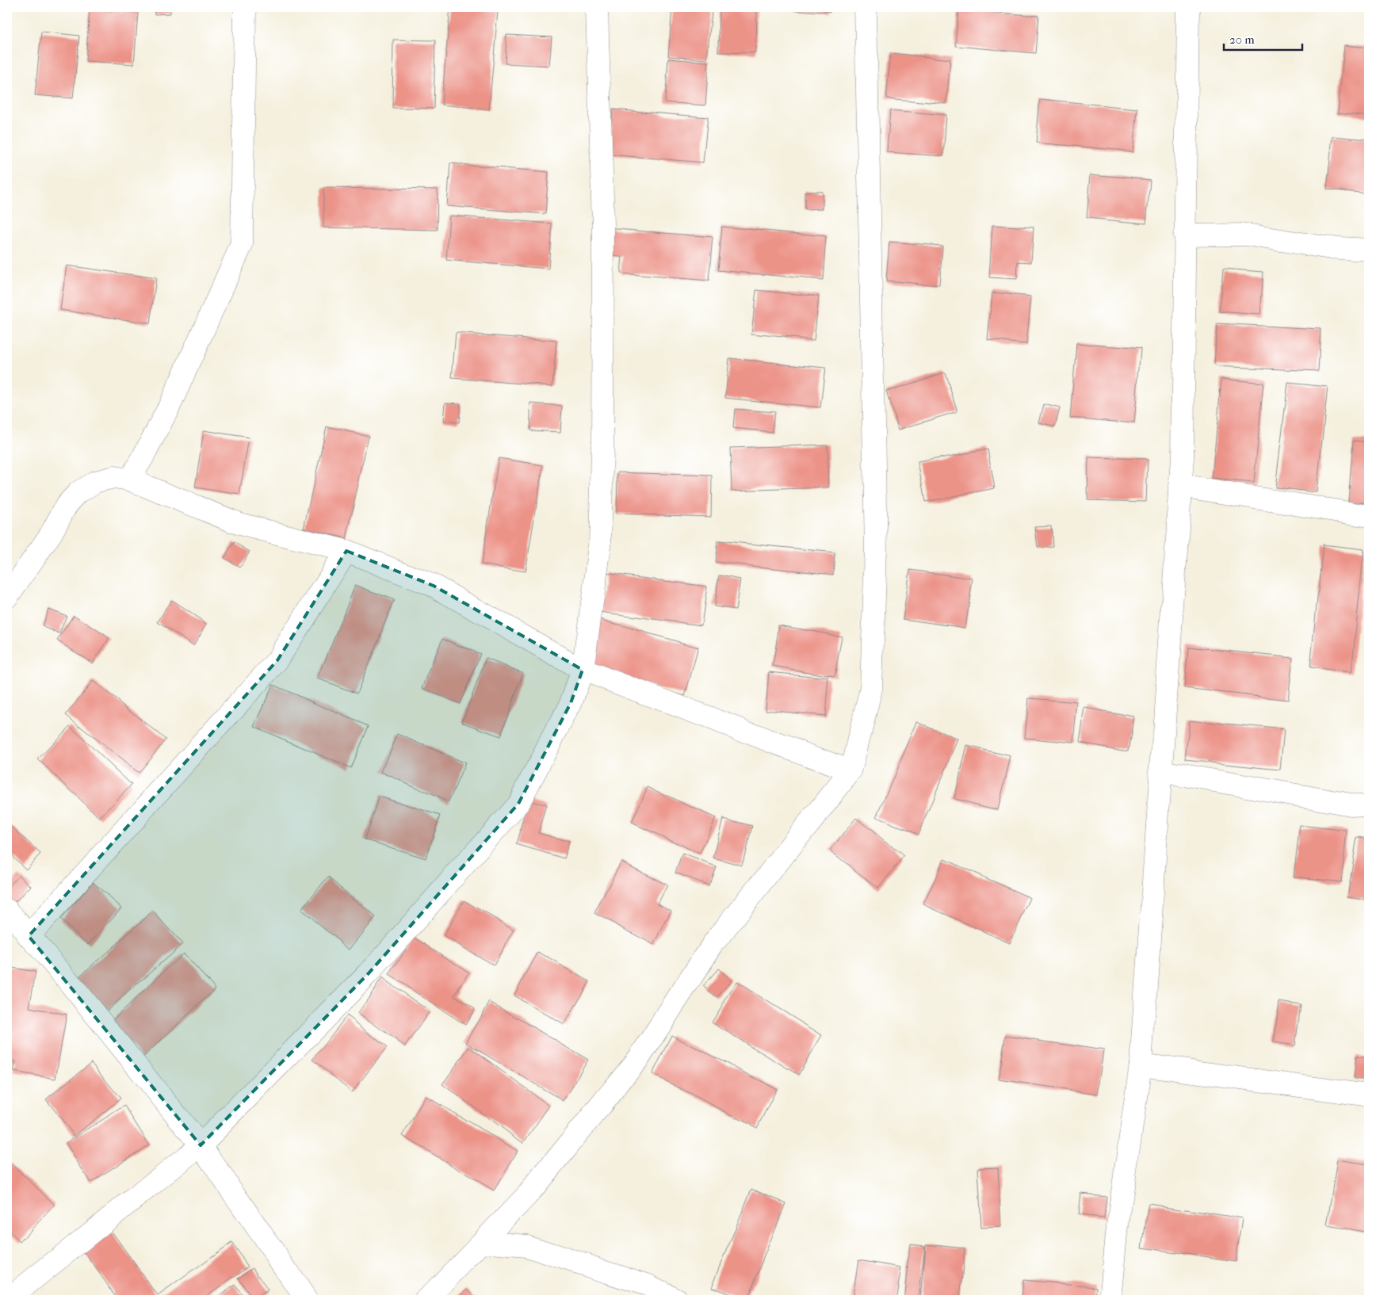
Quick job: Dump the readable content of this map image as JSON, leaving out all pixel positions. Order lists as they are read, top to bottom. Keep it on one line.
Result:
{"scale_bar":"20 m"}
